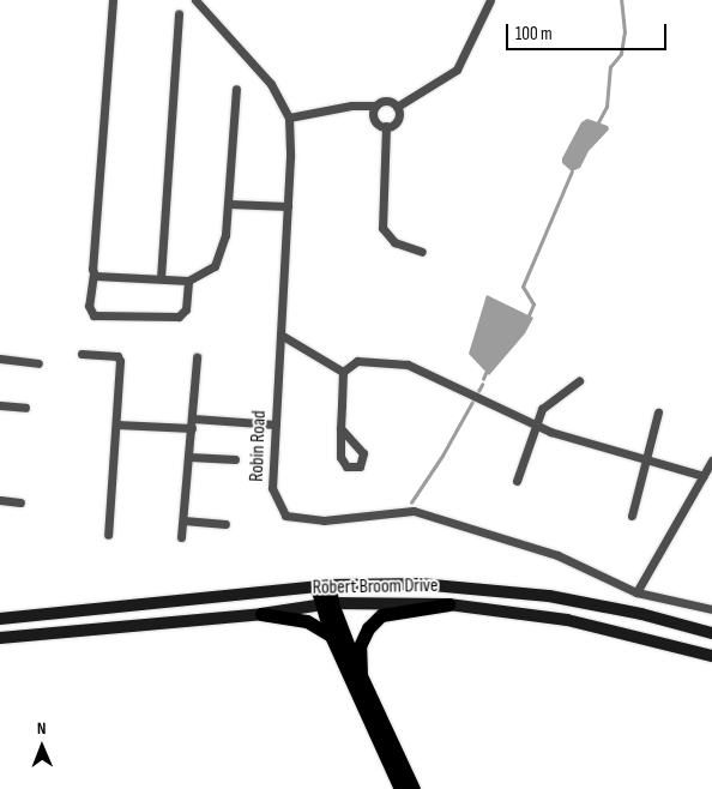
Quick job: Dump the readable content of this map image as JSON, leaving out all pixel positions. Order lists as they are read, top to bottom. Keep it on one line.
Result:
{"streets":{"street":["Robin Road","Robert Broom Drive"]},"scale_bar":"100 m","north":"top"}
